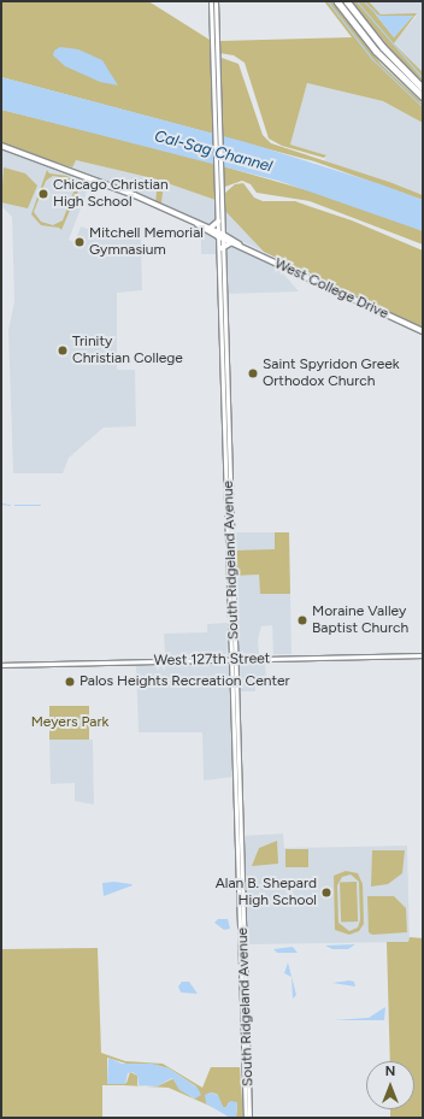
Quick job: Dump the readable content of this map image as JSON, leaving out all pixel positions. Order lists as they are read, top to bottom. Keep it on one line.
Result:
{"streets":{"main road":["West College Drive","South Ridgeland Avenue","West 127th Street"]},"crossings":[["West College Drive","South Ridgeland Avenue"],["South Ridgeland Avenue","West 127th Street"]],"water":["Cal-Sag Channel"],"parks":["Meyers Park"],"places":["Chicago Christian High School","Mitchell Memorial Gymnasium","Trinity Christian College","Saint Spyridon Greek Orthodox Church","Moraine Valley Baptist Church","Palos Heights Recreation Center","Alan B. Shepard High School"],"north":"top"}
